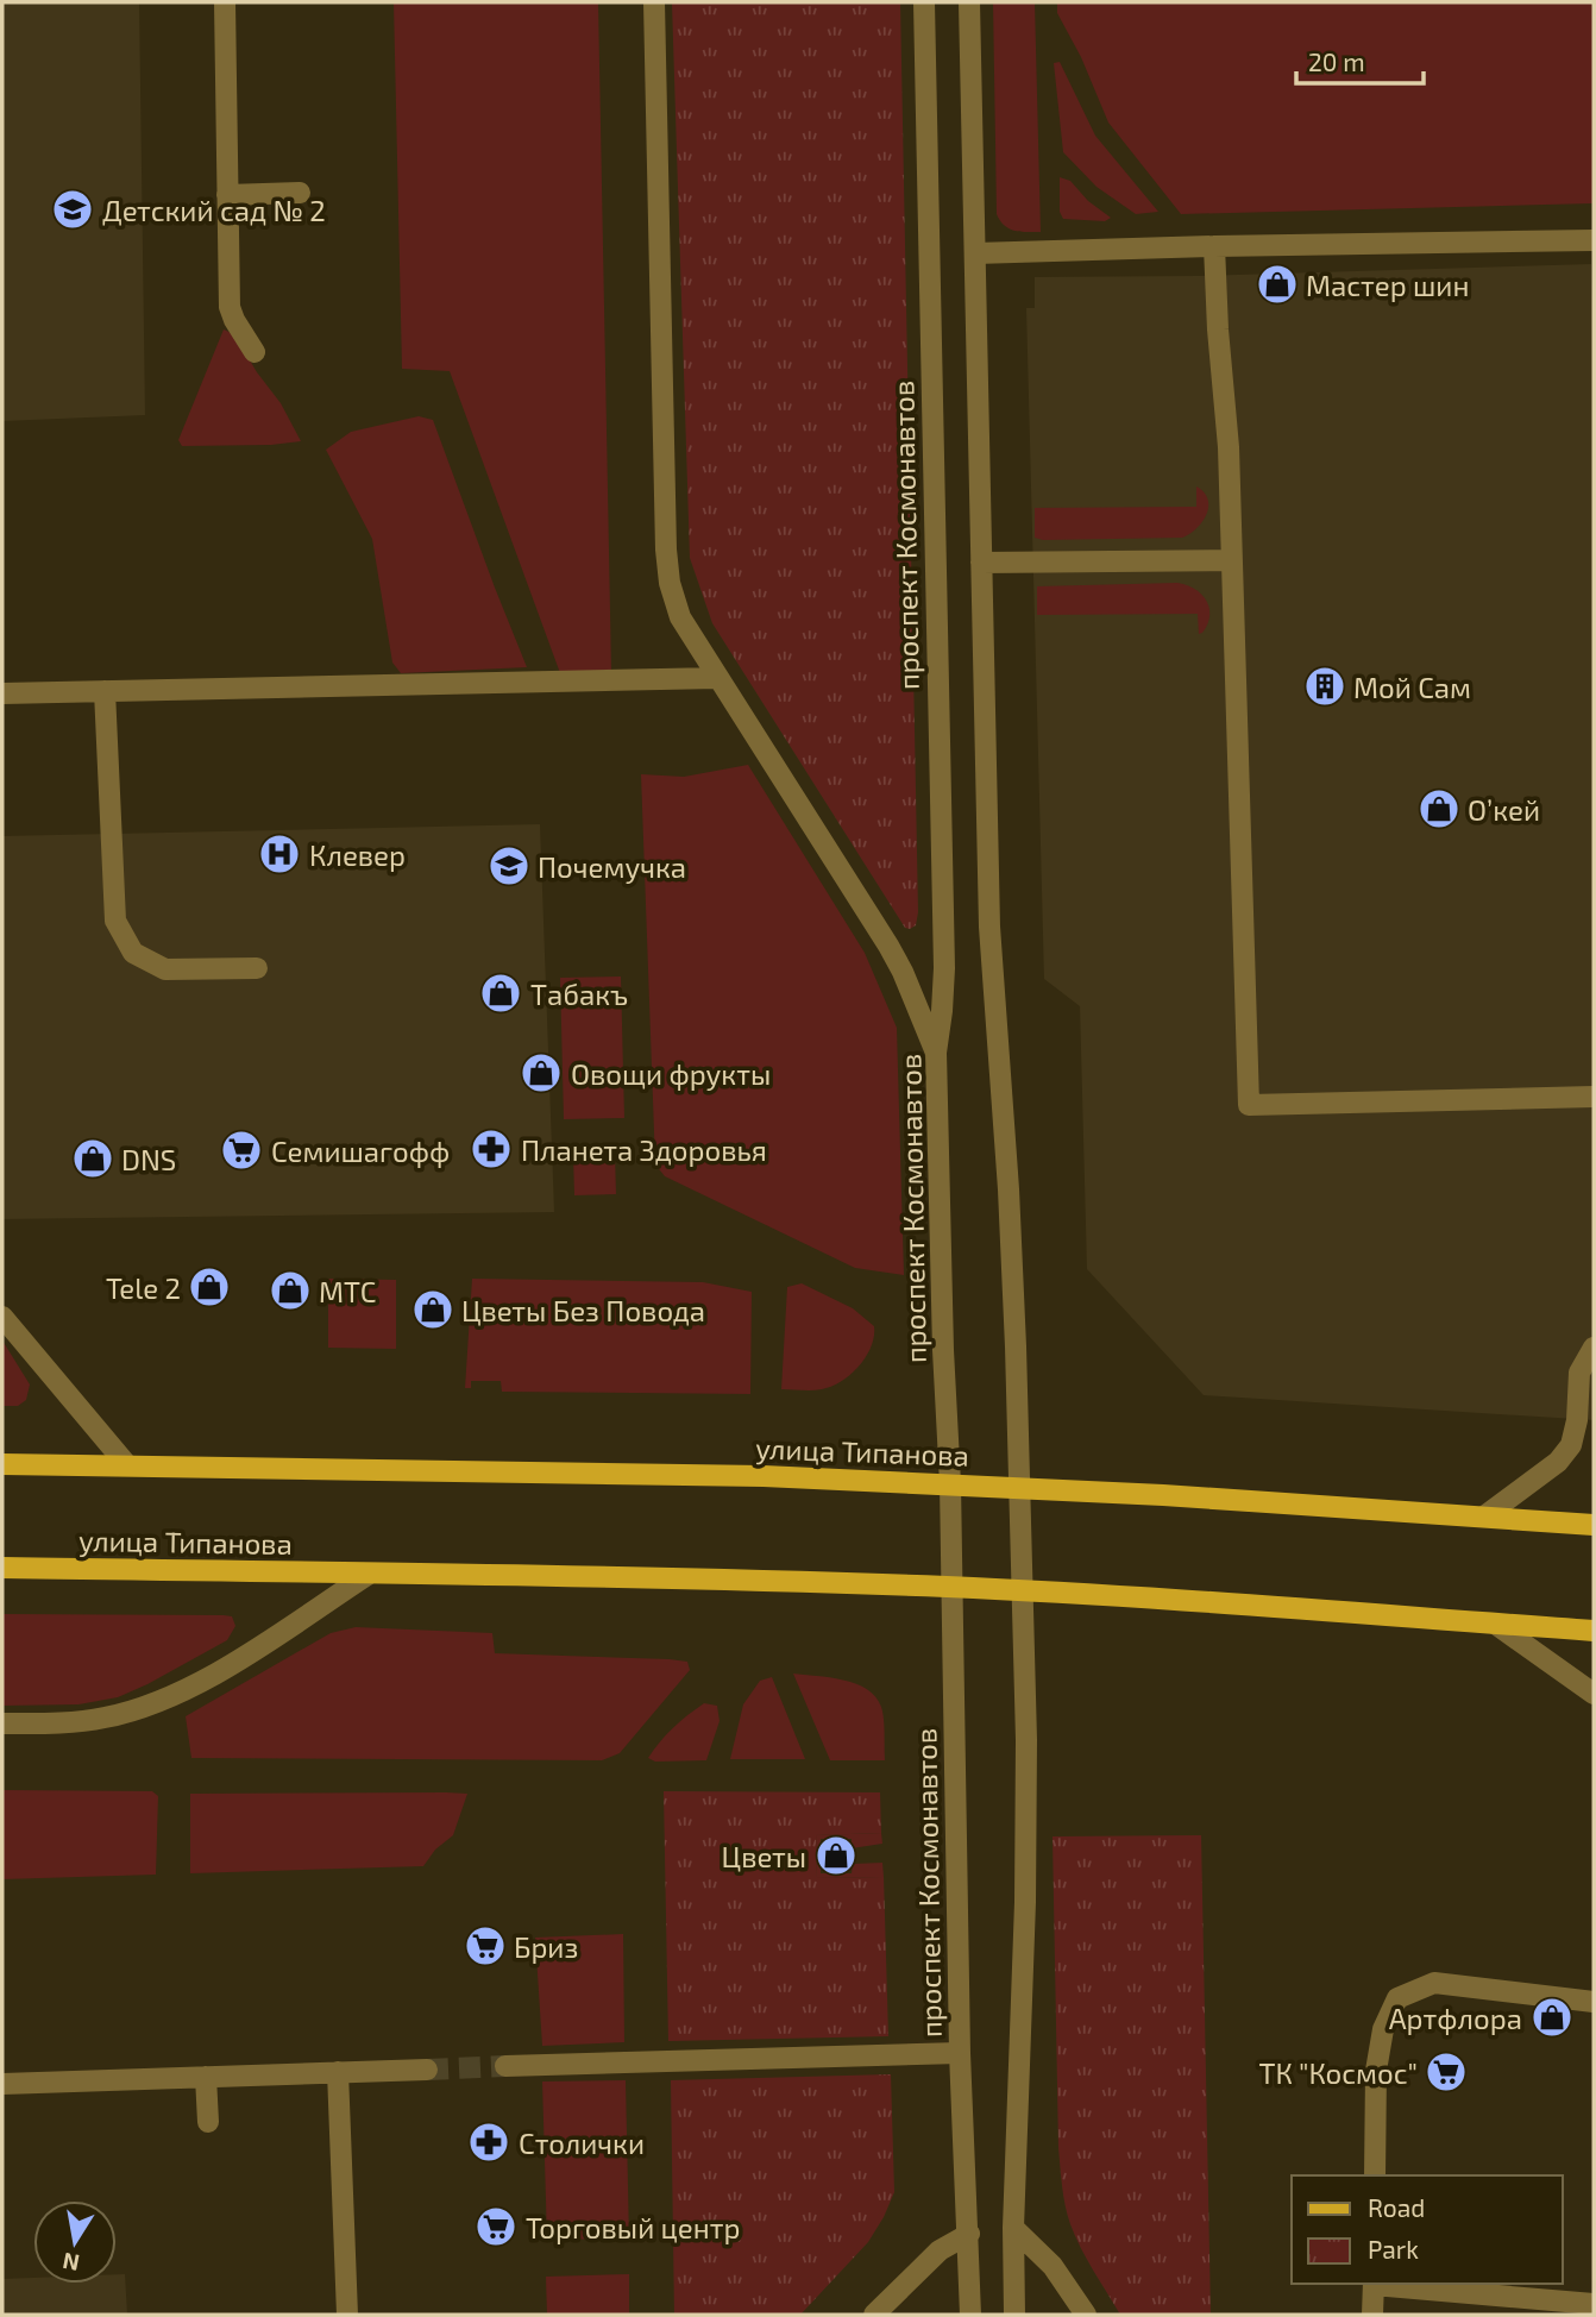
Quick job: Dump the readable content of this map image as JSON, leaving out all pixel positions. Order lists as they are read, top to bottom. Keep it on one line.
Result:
{"streets":{"main road":["улица Типанова"],"street":["проспект Космонавтов"]},"crossings":[["проспект Космонавтов","улица Типанова"]],"places":{"school or university":["Детский сад № 2","Почемучка"],"shop":["Мастер шин","О’кей","Табакъ","Овощи фрукты","DNS","Tele 2","МТС","Цветы Без Повода","Цветы","Артфлора"],"building":["Мой Сам"],"hospital":["Клевер"],"pharmacy":["Планета Здоровья","Столички"],"supermarket":["Семишагофф","Бриз","ТК \"Космос\"","Торговый центр"]},"legend":["Road","Park"],"scale_bar":"20 m","north":"bottom"}
